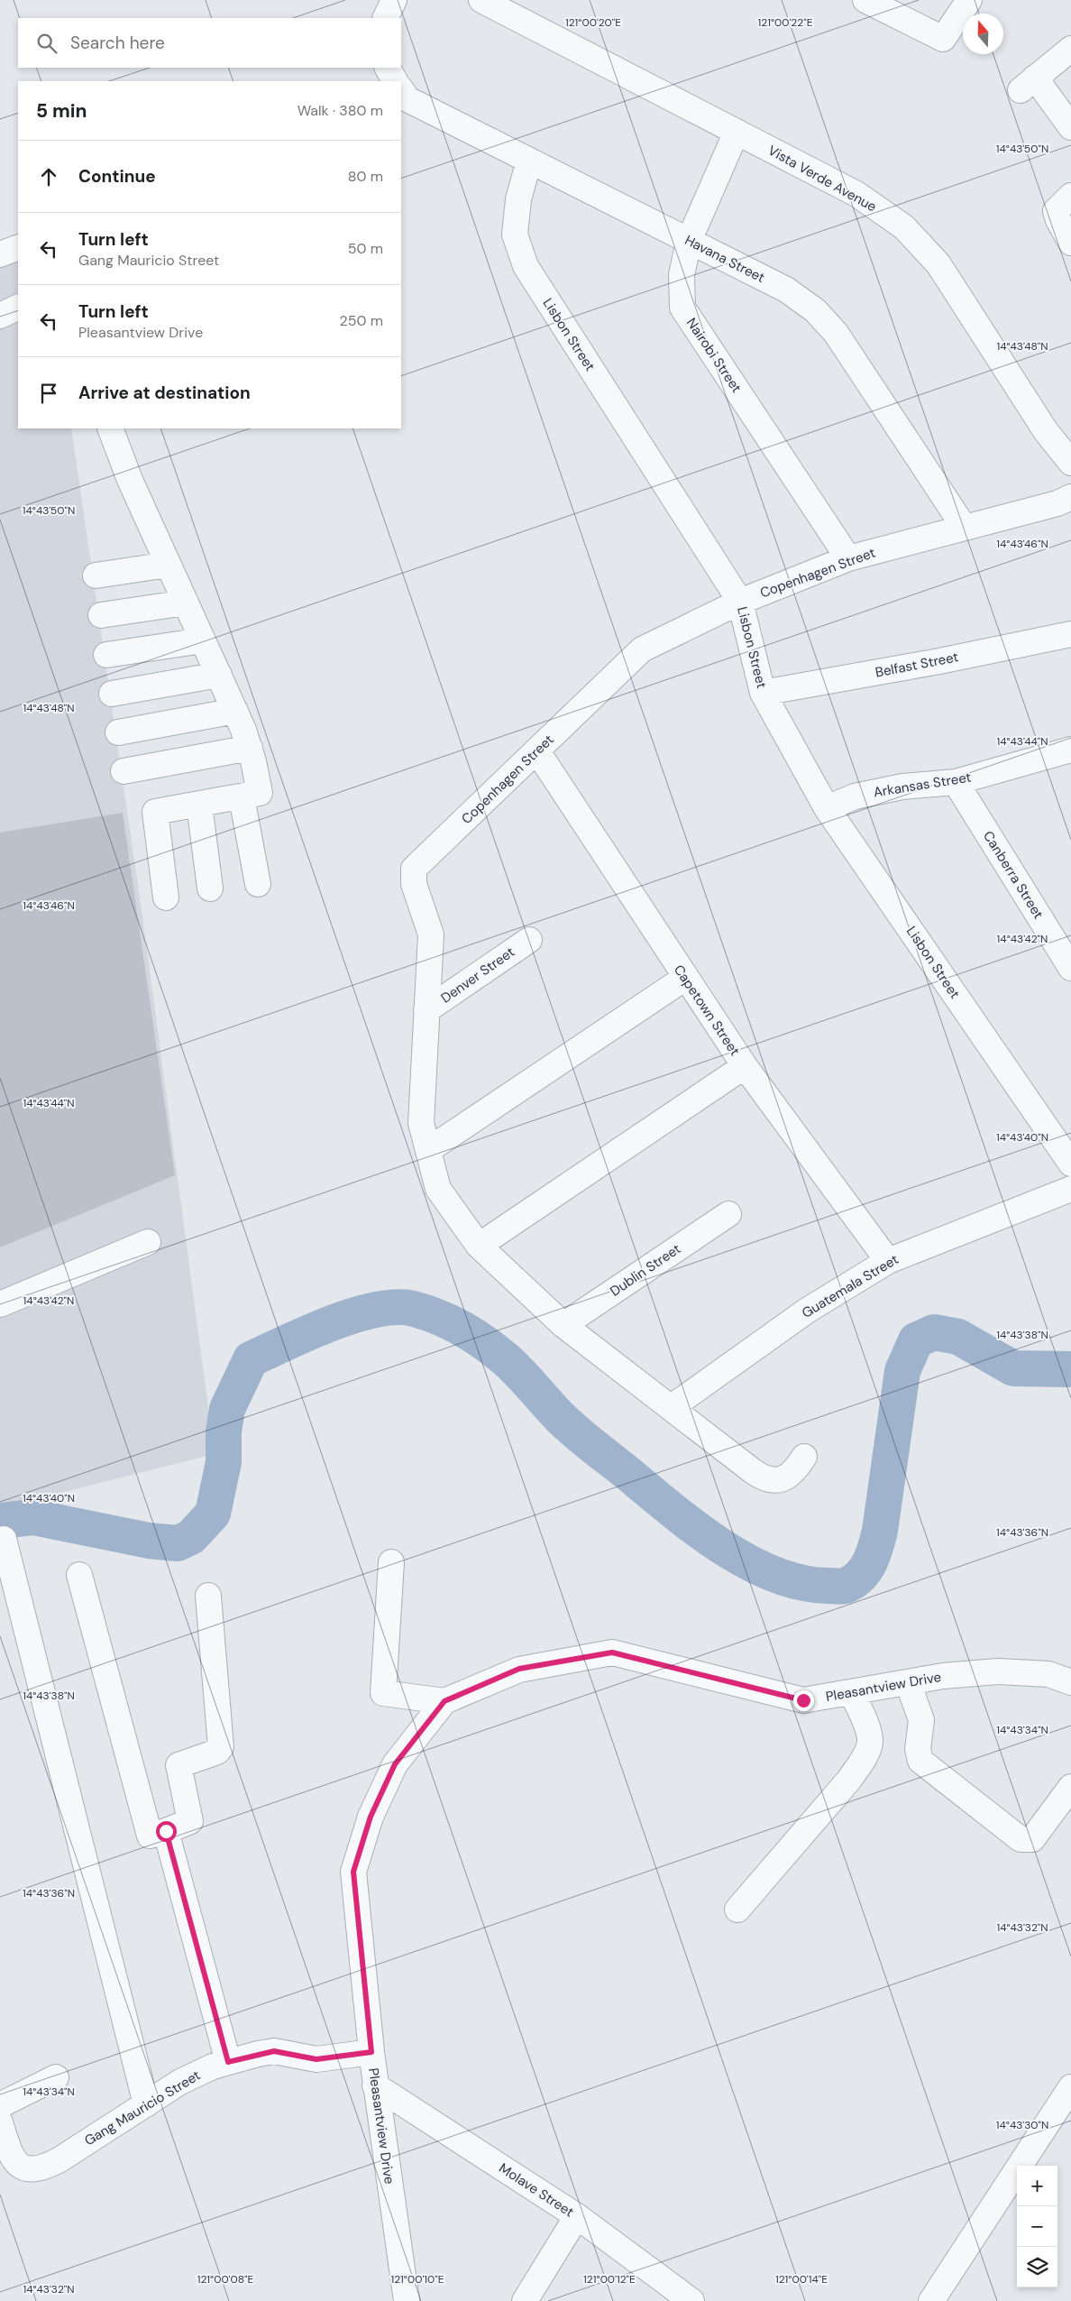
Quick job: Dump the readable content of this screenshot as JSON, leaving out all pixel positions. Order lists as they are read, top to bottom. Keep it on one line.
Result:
{"streets":{"street":["Vista Verde Avenue","Havana Street","Lisbon Street","Nairobi Street","Copenhagen Street","Belfast Street","Arkansas Street","Canberra Street","Denver Street","Capetown Street","Dublin Street","Guatemala Street","Pleasantview Drive","Gang Mauricio Street","Molave Street"]},"crossings":[["Vista Verde Avenue","Nairobi Street"],["Havana Street","Lisbon Street"],["Havana Street","Nairobi Street"],["Havana Street","Copenhagen Street"],["Lisbon Street","Copenhagen Street"],["Lisbon Street","Belfast Street"],["Lisbon Street","Arkansas Street"],["Nairobi Street","Copenhagen Street"],["Copenhagen Street","Denver Street"],["Copenhagen Street","Capetown Street"],["Arkansas Street","Canberra Street"],["Capetown Street","Guatemala Street"],["Pleasantview Drive","Gang Mauricio Street"],["Pleasantview Drive","Molave Street"]],"north":"top","page":{"search":"Search here","heading":["5 min","Walk · 380 m"],"list":[["Continue","80 m"],["Turn left","Gang Mauricio Street","50 m"],["Turn left","Pleasantview Drive","250 m"],"Arrive at destination"],"map_buttons":["+","−"]},"coordinates":["121°00'20\"E","121°00'22\"E","14°43'50\"N","14°43'48\"N","14°43'46\"N","14°43'44\"N","14°43'42\"N","14°43'40\"N","14°43'38\"N","14°43'36\"N","14°43'34\"N","14°43'32\"N","14°43'30\"N","121°00'08\"E","121°00'10\"E","121°00'12\"E","121°00'14\"E"]}
